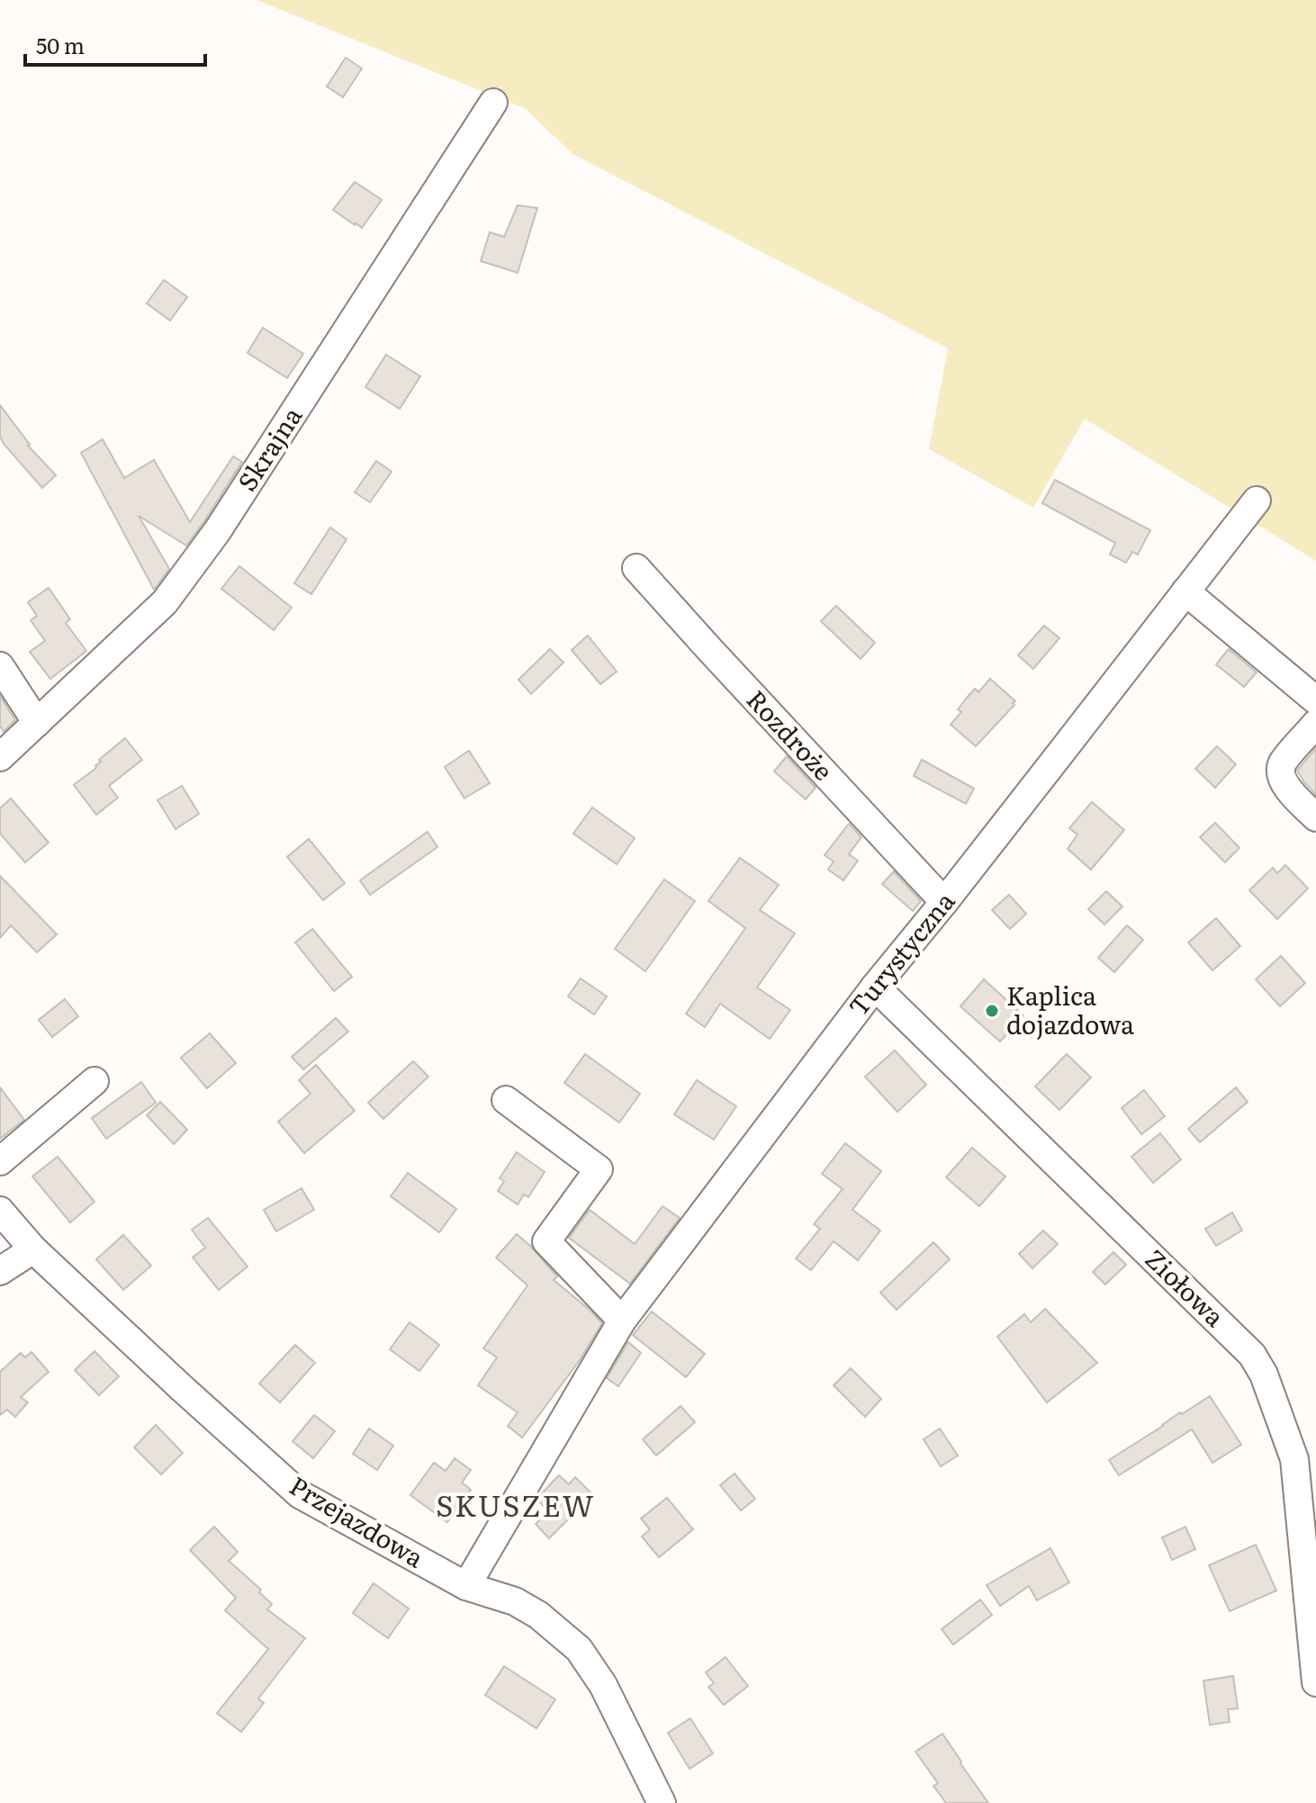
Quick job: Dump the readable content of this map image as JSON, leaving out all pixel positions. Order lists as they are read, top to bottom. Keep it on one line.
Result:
{"streets":{"street":["Skrajna","Rozdroże","Turystyczna","Ziołowa","Przejazdowa"]},"crossings":[["Rozdroże","Turystyczna"],["Turystyczna","Ziołowa"],["Turystyczna","Przejazdowa"]],"districts":["SKUSZEW"],"places":["Kaplica dojazdowa"],"scale_bar":"50 m"}
